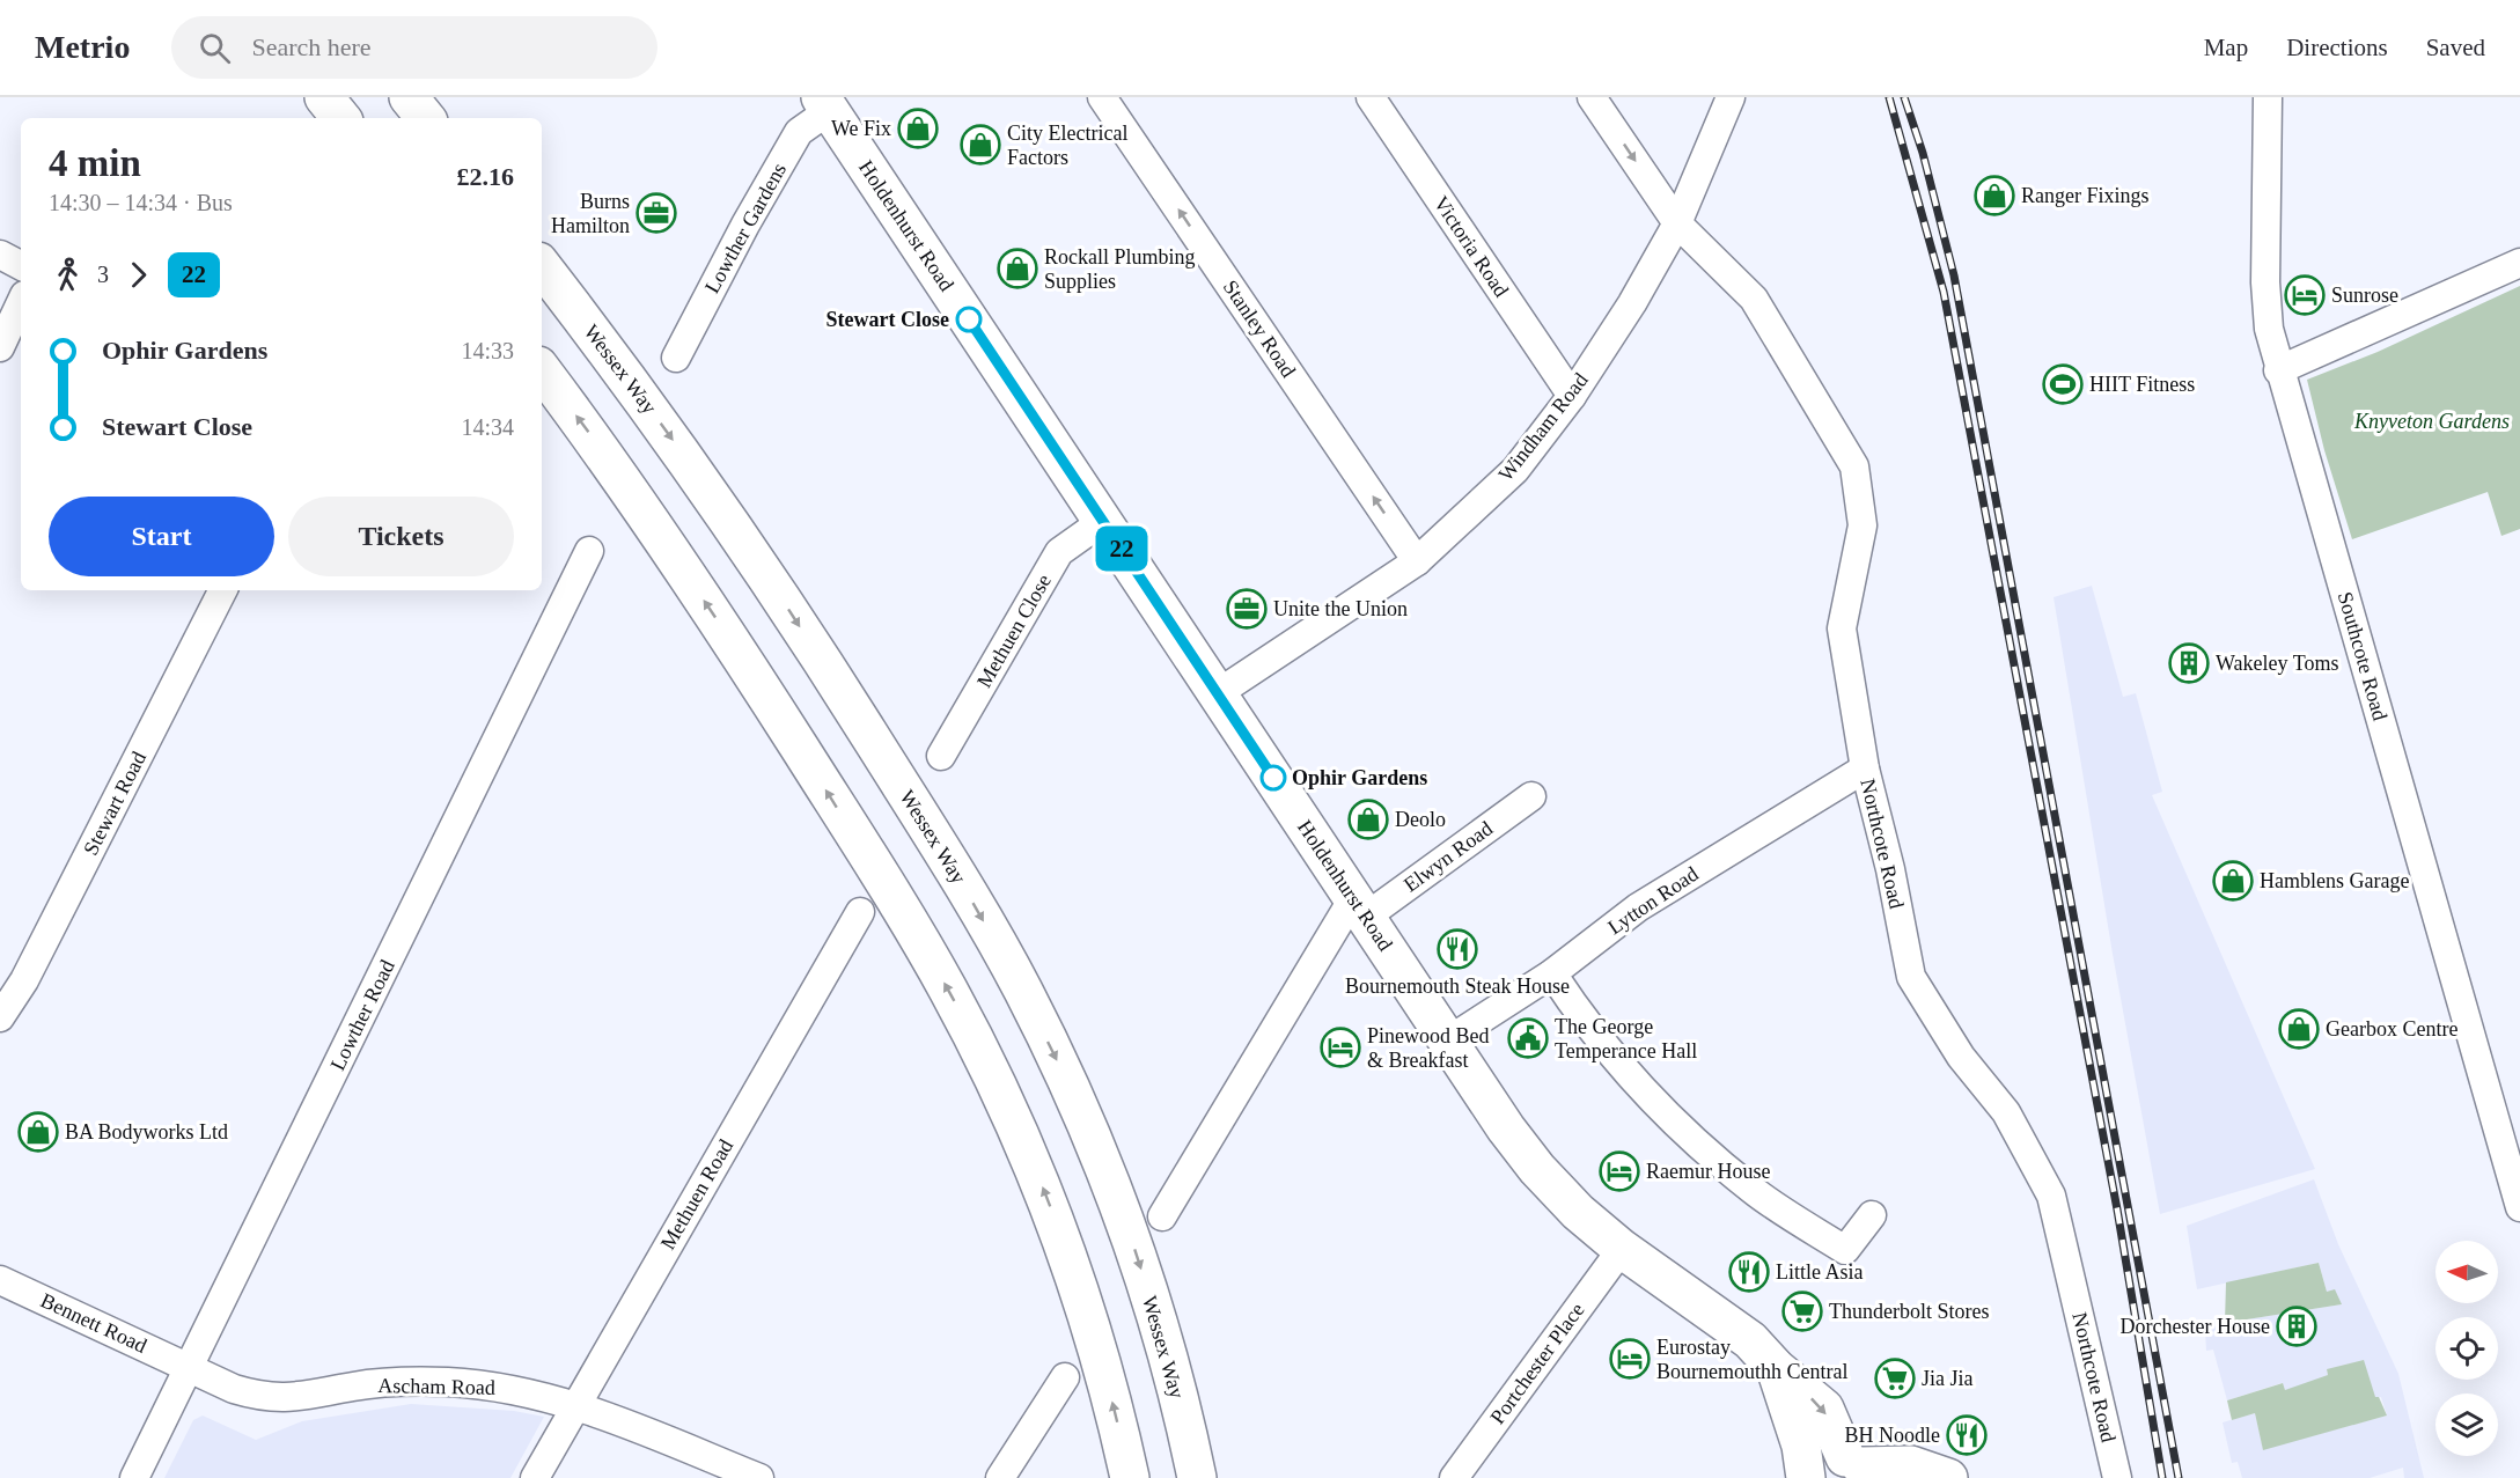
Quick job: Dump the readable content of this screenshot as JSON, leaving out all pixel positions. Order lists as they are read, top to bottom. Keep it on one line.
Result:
{"streets":{"main road":["Holdenhurst Road","Wessex Way"],"street":["Lowther Gardens","Victoria Road","Stanley Road","Windham Road","Methuen Close","Southcote Road","Stewart Road","Northcote Road","Elwyn Road","Lytton Road","Lowther Road","Methuen Road","Bennett Road","Portchester Place","Ascham Road"]},"crossings":[["Holdenhurst Road","Lowther Gardens"],["Holdenhurst Road","Windham Road"],["Holdenhurst Road","Methuen Close"],["Holdenhurst Road","Elwyn Road"],["Holdenhurst Road","Lytton Road"],["Holdenhurst Road","Portchester Place"],["Victoria Road","Windham Road"],["Stanley Road","Windham Road"],["Windham Road","Northcote Road"],["Northcote Road","Lytton Road"],["Lowther Road","Bennett Road"],["Lowther Road","Ascham Road"],["Methuen Road","Ascham Road"],["Bennett Road","Ascham Road"]],"one_way":["Stanley Road"],"parks":["Knyveton Gardens"],"places":{"shop":["We Fix","City Electrical Factors","Ranger Fixings","Rockall Plumbing Supplies","Deolo","Hamblens Garage","Gearbox Centre","BA Bodyworks Ltd"],"office":["Burns Hamilton","Unite the Union"],"hotel":["Sunrose","Pinewood Bed & Breakfast","Raemur House","Eurostay Bournemouthh Central"],"other":["Stewart Close","Ophir Gardens"],"sports":["HIIT Fitness"],"building":["Wakeley Toms","Dorchester House"],"restaurant":["Bournemouth Steak House","Little Asia","BH Noodle"],"public building":["The George Temperance Hall"],"supermarket":["Thunderbolt Stores","Jia Jia"]},"lines":["bus line 22"],"north":"left","page":{"header":"Metrio","search":"Search here","nav":["Map","Directions","Saved"],"on_map":"22","heading":["4 min","14:30 – 14:34 · Bus","£2.16"],"legs":["3","22"],"list":[{"name":"Ophir Gardens","value":"14:33"},{"name":"Stewart Close","value":"14:34"}],"buttons":["Start","Tickets"]}}
